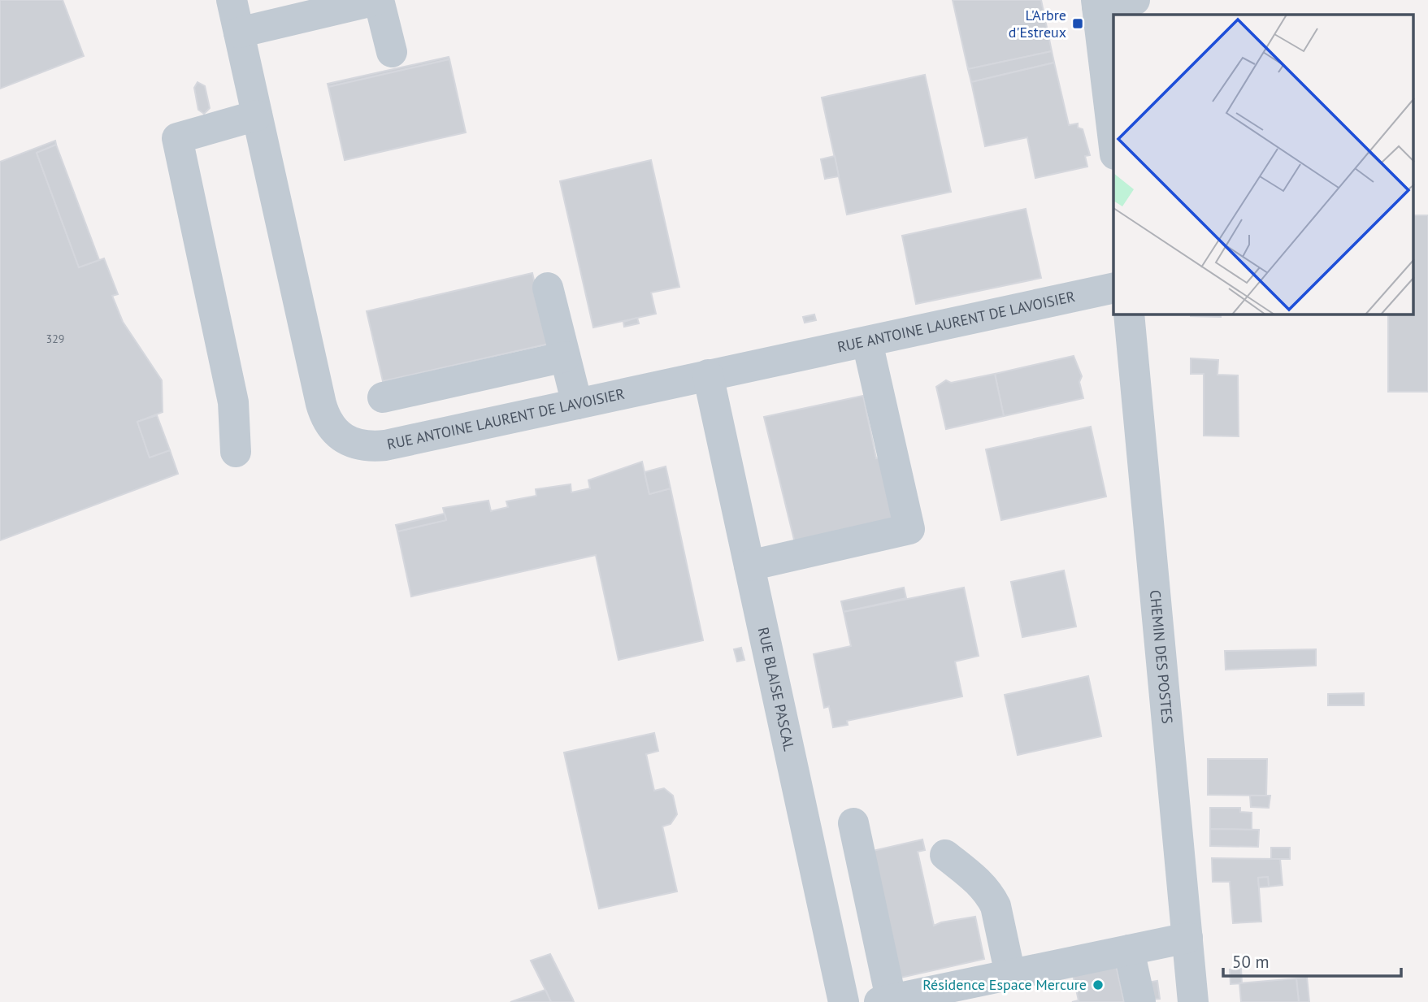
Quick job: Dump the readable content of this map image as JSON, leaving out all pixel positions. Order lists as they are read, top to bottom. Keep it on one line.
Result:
{"streets":{"street":["RUE ANTOINE LAURENT DE LAVOISIER","CHEMIN DES POSTES","RUE BLAISE PASCAL"]},"crossings":[["RUE ANTOINE LAURENT DE LAVOISIER","RUE BLAISE PASCAL"]],"places":{"transit":["L'Arbre d'Estreux"],"other":["Résidence Espace Mercure"]},"house_numbers":["329"],"scale_bar":"50 m"}
